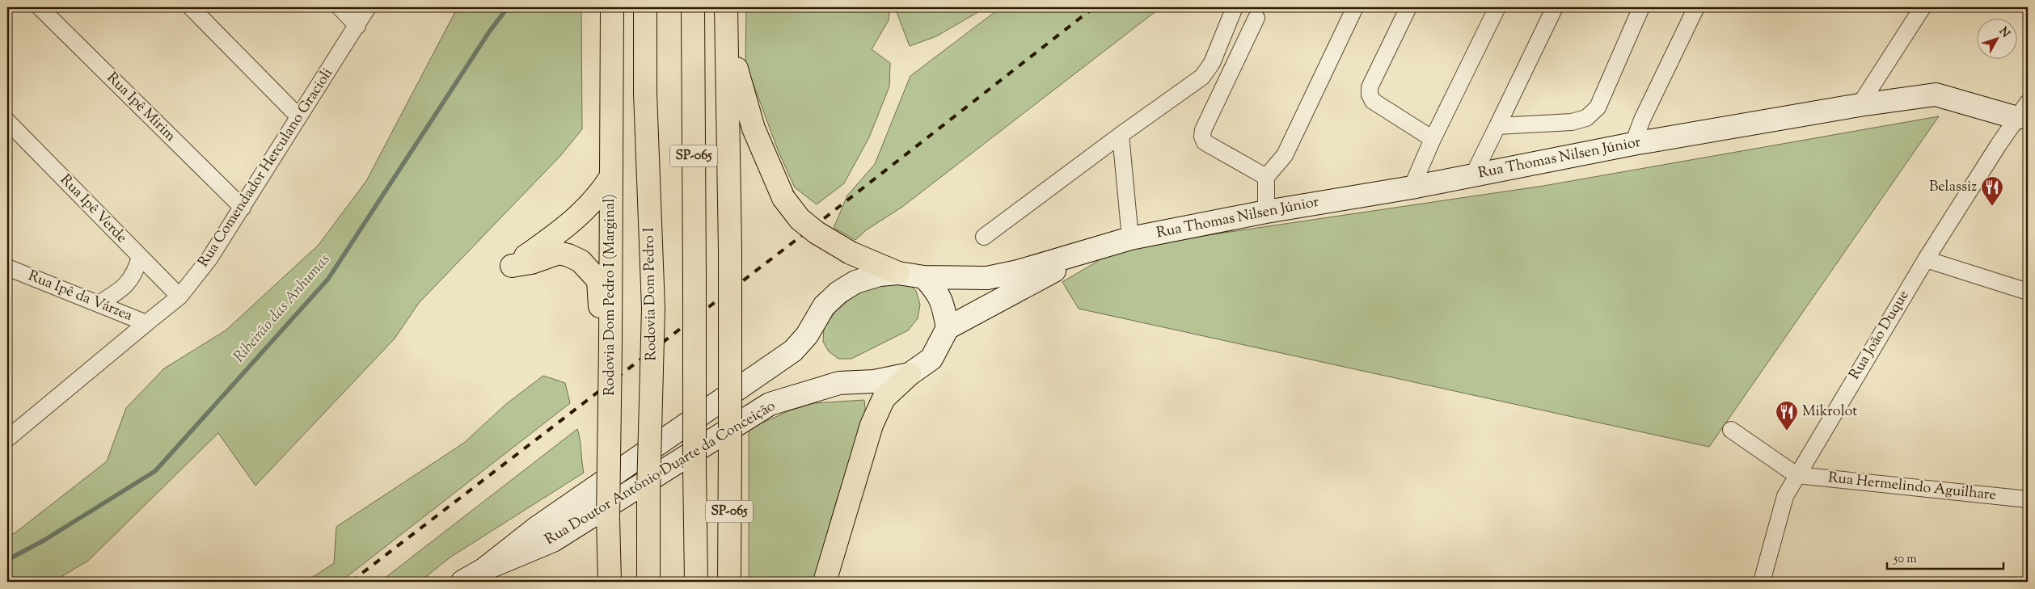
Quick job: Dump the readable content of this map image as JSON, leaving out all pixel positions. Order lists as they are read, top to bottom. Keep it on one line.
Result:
{"streets":{"highway":["SP-065","Rodovia Dom Pedro I","Rodovia Dom Pedro I (Marginal)"],"street":["Rua Ipê Mirim","Rua Thomas Nilsen Júnior","Rua Comendador Herculano Gracioli","Rua Ipê Verde","Rua Ipê da Várzea","Rua João Duque","Rua Doutor Antônio Duarte da Conceição","Rua Hermelindo Aguilhare"]},"crossings":[["Rua Ipê Mirim","Rua Comendador Herculano Gracioli"],["Rua Thomas Nilsen Júnior","Rua João Duque"],["Rua Thomas Nilsen Júnior","Rua Doutor Antônio Duarte da Conceição"],["Rua Comendador Herculano Gracioli","Rua Ipê Verde"],["Rua Comendador Herculano Gracioli","Rua Ipê da Várzea"],["Rua João Duque","Rua Hermelindo Aguilhare"]],"water":["Ribeirão das Anhumas"],"places":{"restaurant":["Belassiz","Mikrolot"]},"scale_bar":"50 m","north":"top right"}
